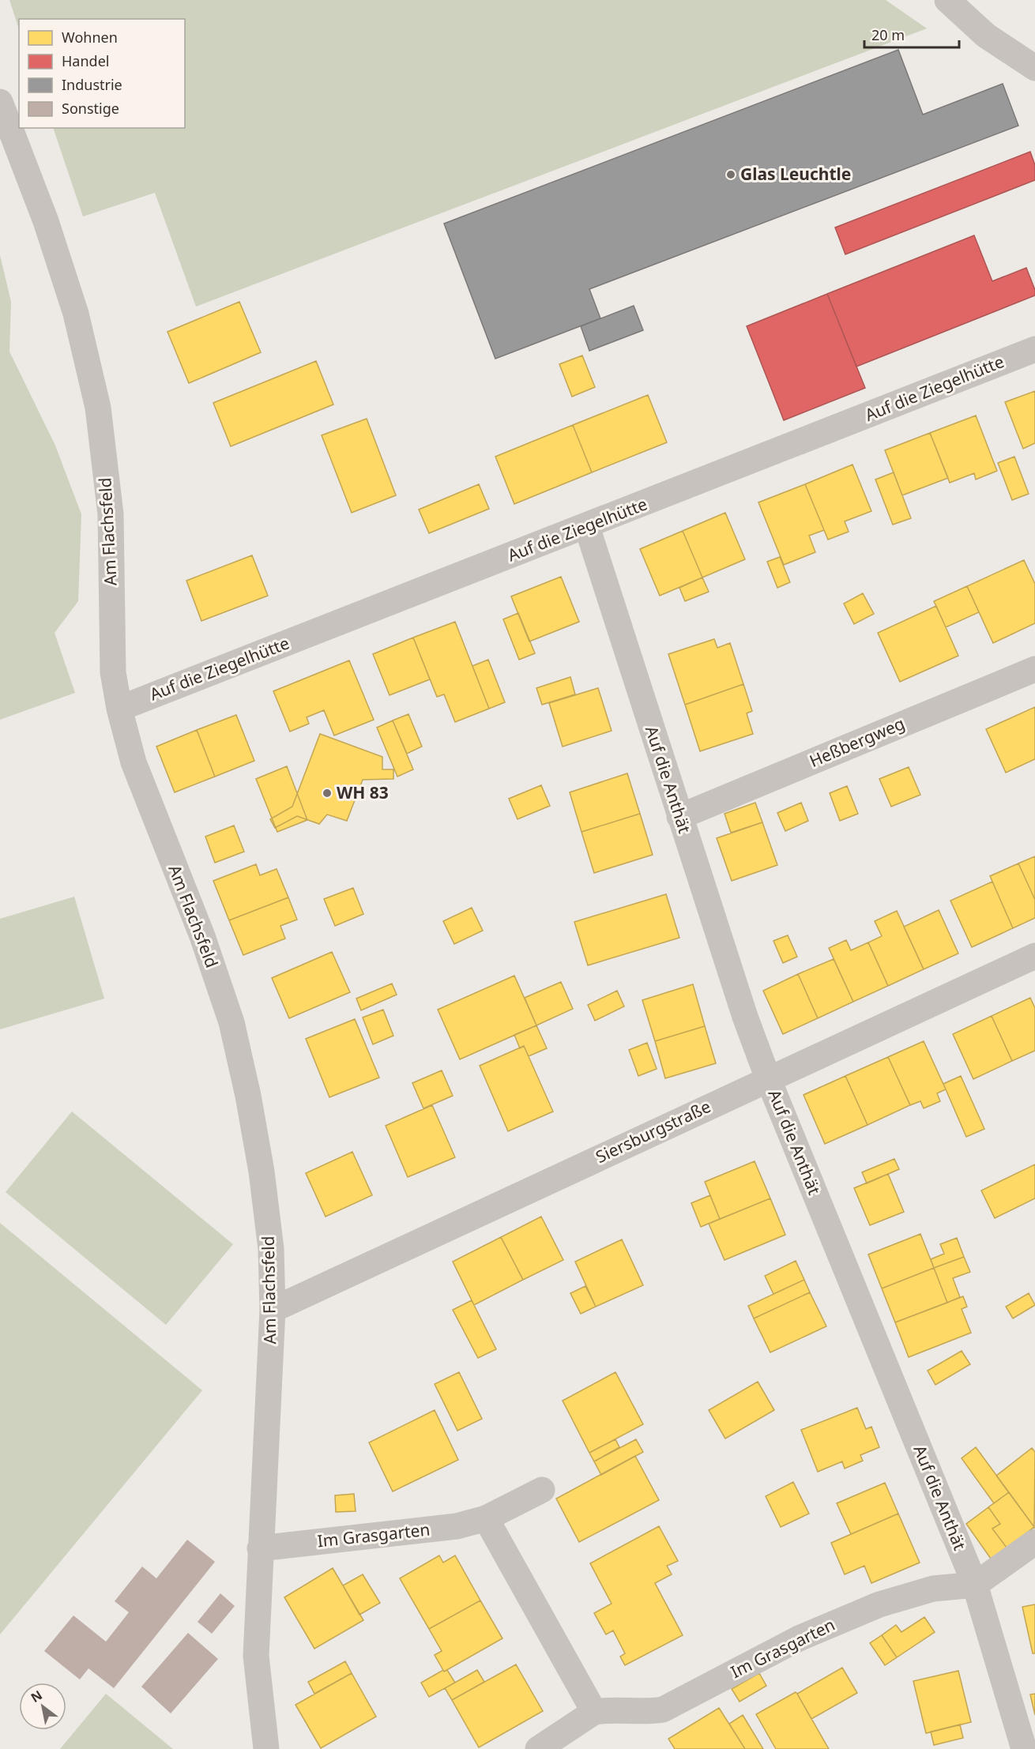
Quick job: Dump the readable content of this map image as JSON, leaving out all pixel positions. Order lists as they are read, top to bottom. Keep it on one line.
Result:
{"streets":{"street":["Auf die Ziegelhütte","Am Flachsfeld","Heßbergweg","Auf die Anthät","Siersburgstraße","Im Grasgarten"]},"crossings":[["Auf die Ziegelhütte","Am Flachsfeld"],["Auf die Ziegelhütte","Auf die Anthät"],["Am Flachsfeld","Siersburgstraße"],["Am Flachsfeld","Im Grasgarten"],["Heßbergweg","Auf die Anthät"],["Auf die Anthät","Siersburgstraße"],["Auf die Anthät","Im Grasgarten"]],"places":["Glas Leuchtle","WH 83"],"legend":["Wohnen","Handel","Industrie","Sonstige"],"scale_bar":"20 m","north":"top left"}
